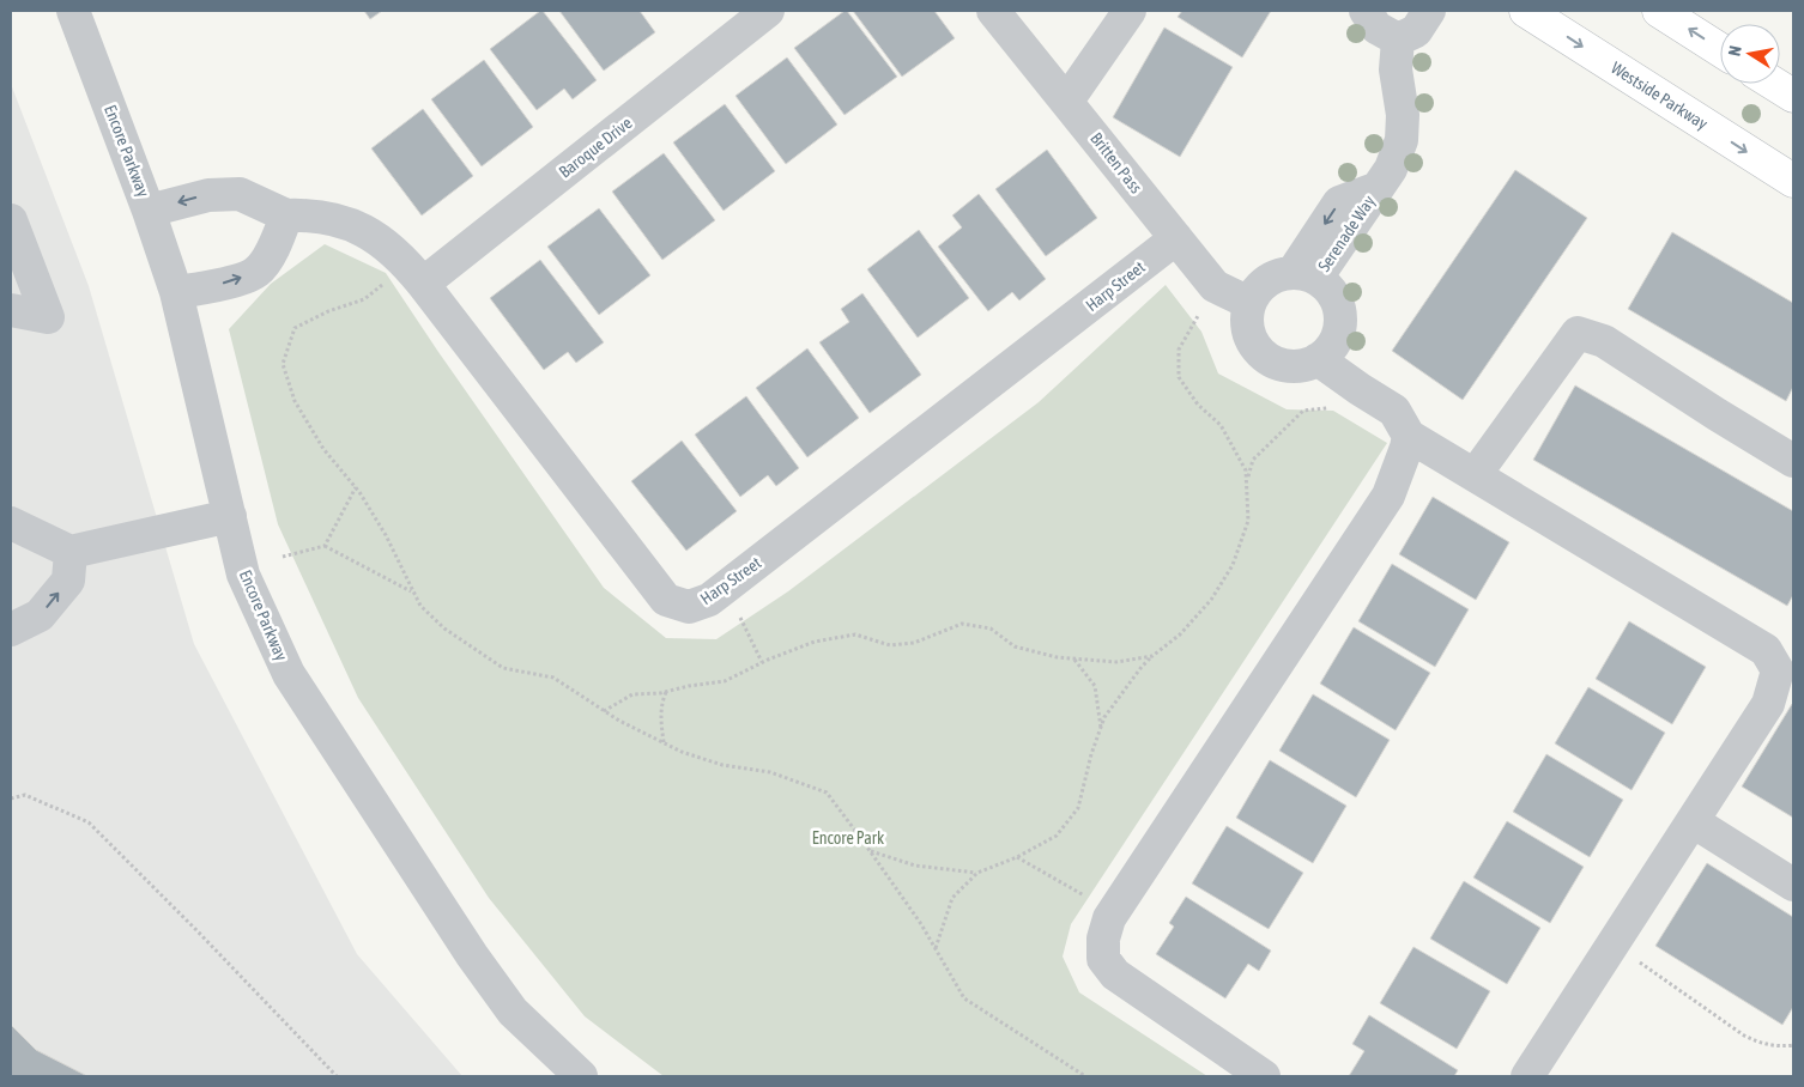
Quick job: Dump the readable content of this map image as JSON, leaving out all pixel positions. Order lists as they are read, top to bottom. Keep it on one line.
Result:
{"streets":{"main road":["Westside Parkway"],"street":["Baroque Drive","Encore Parkway","Britten Pass","Serenade Way","Harp Street"]},"crossings":[["Baroque Drive","Harp Street"],["Encore Parkway","Harp Street"],["Britten Pass","Serenade Way"],["Britten Pass","Harp Street"]],"one_way":["Westside Parkway"],"parks":["Encore Park"],"north":"left"}
